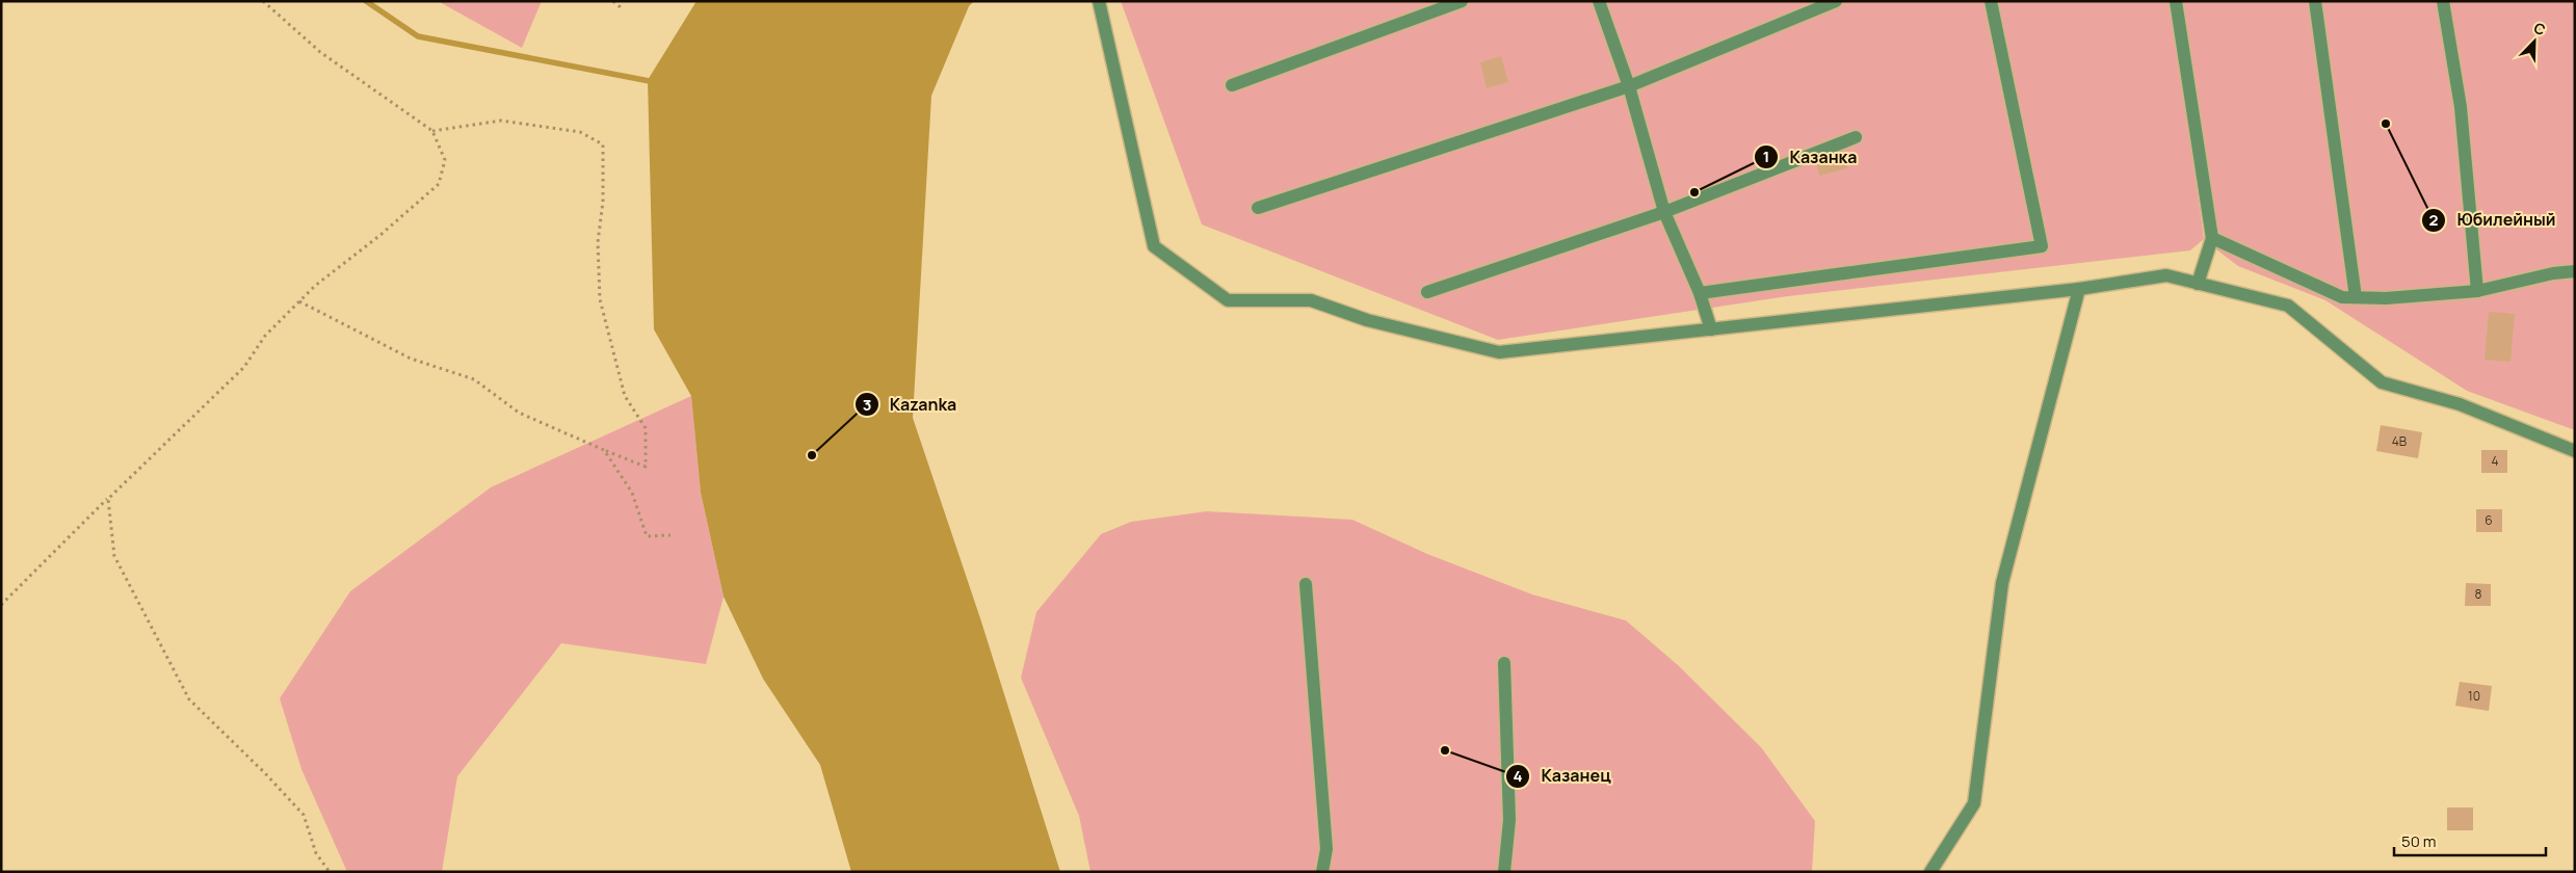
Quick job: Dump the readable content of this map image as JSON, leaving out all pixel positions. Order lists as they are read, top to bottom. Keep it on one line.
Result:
{"places":["Юбилейный","Казанка","Kazanka","Казанец"],"house_numbers":["4В","4","6","8","10"],"scale_bar":"50 m","north":"top right"}
